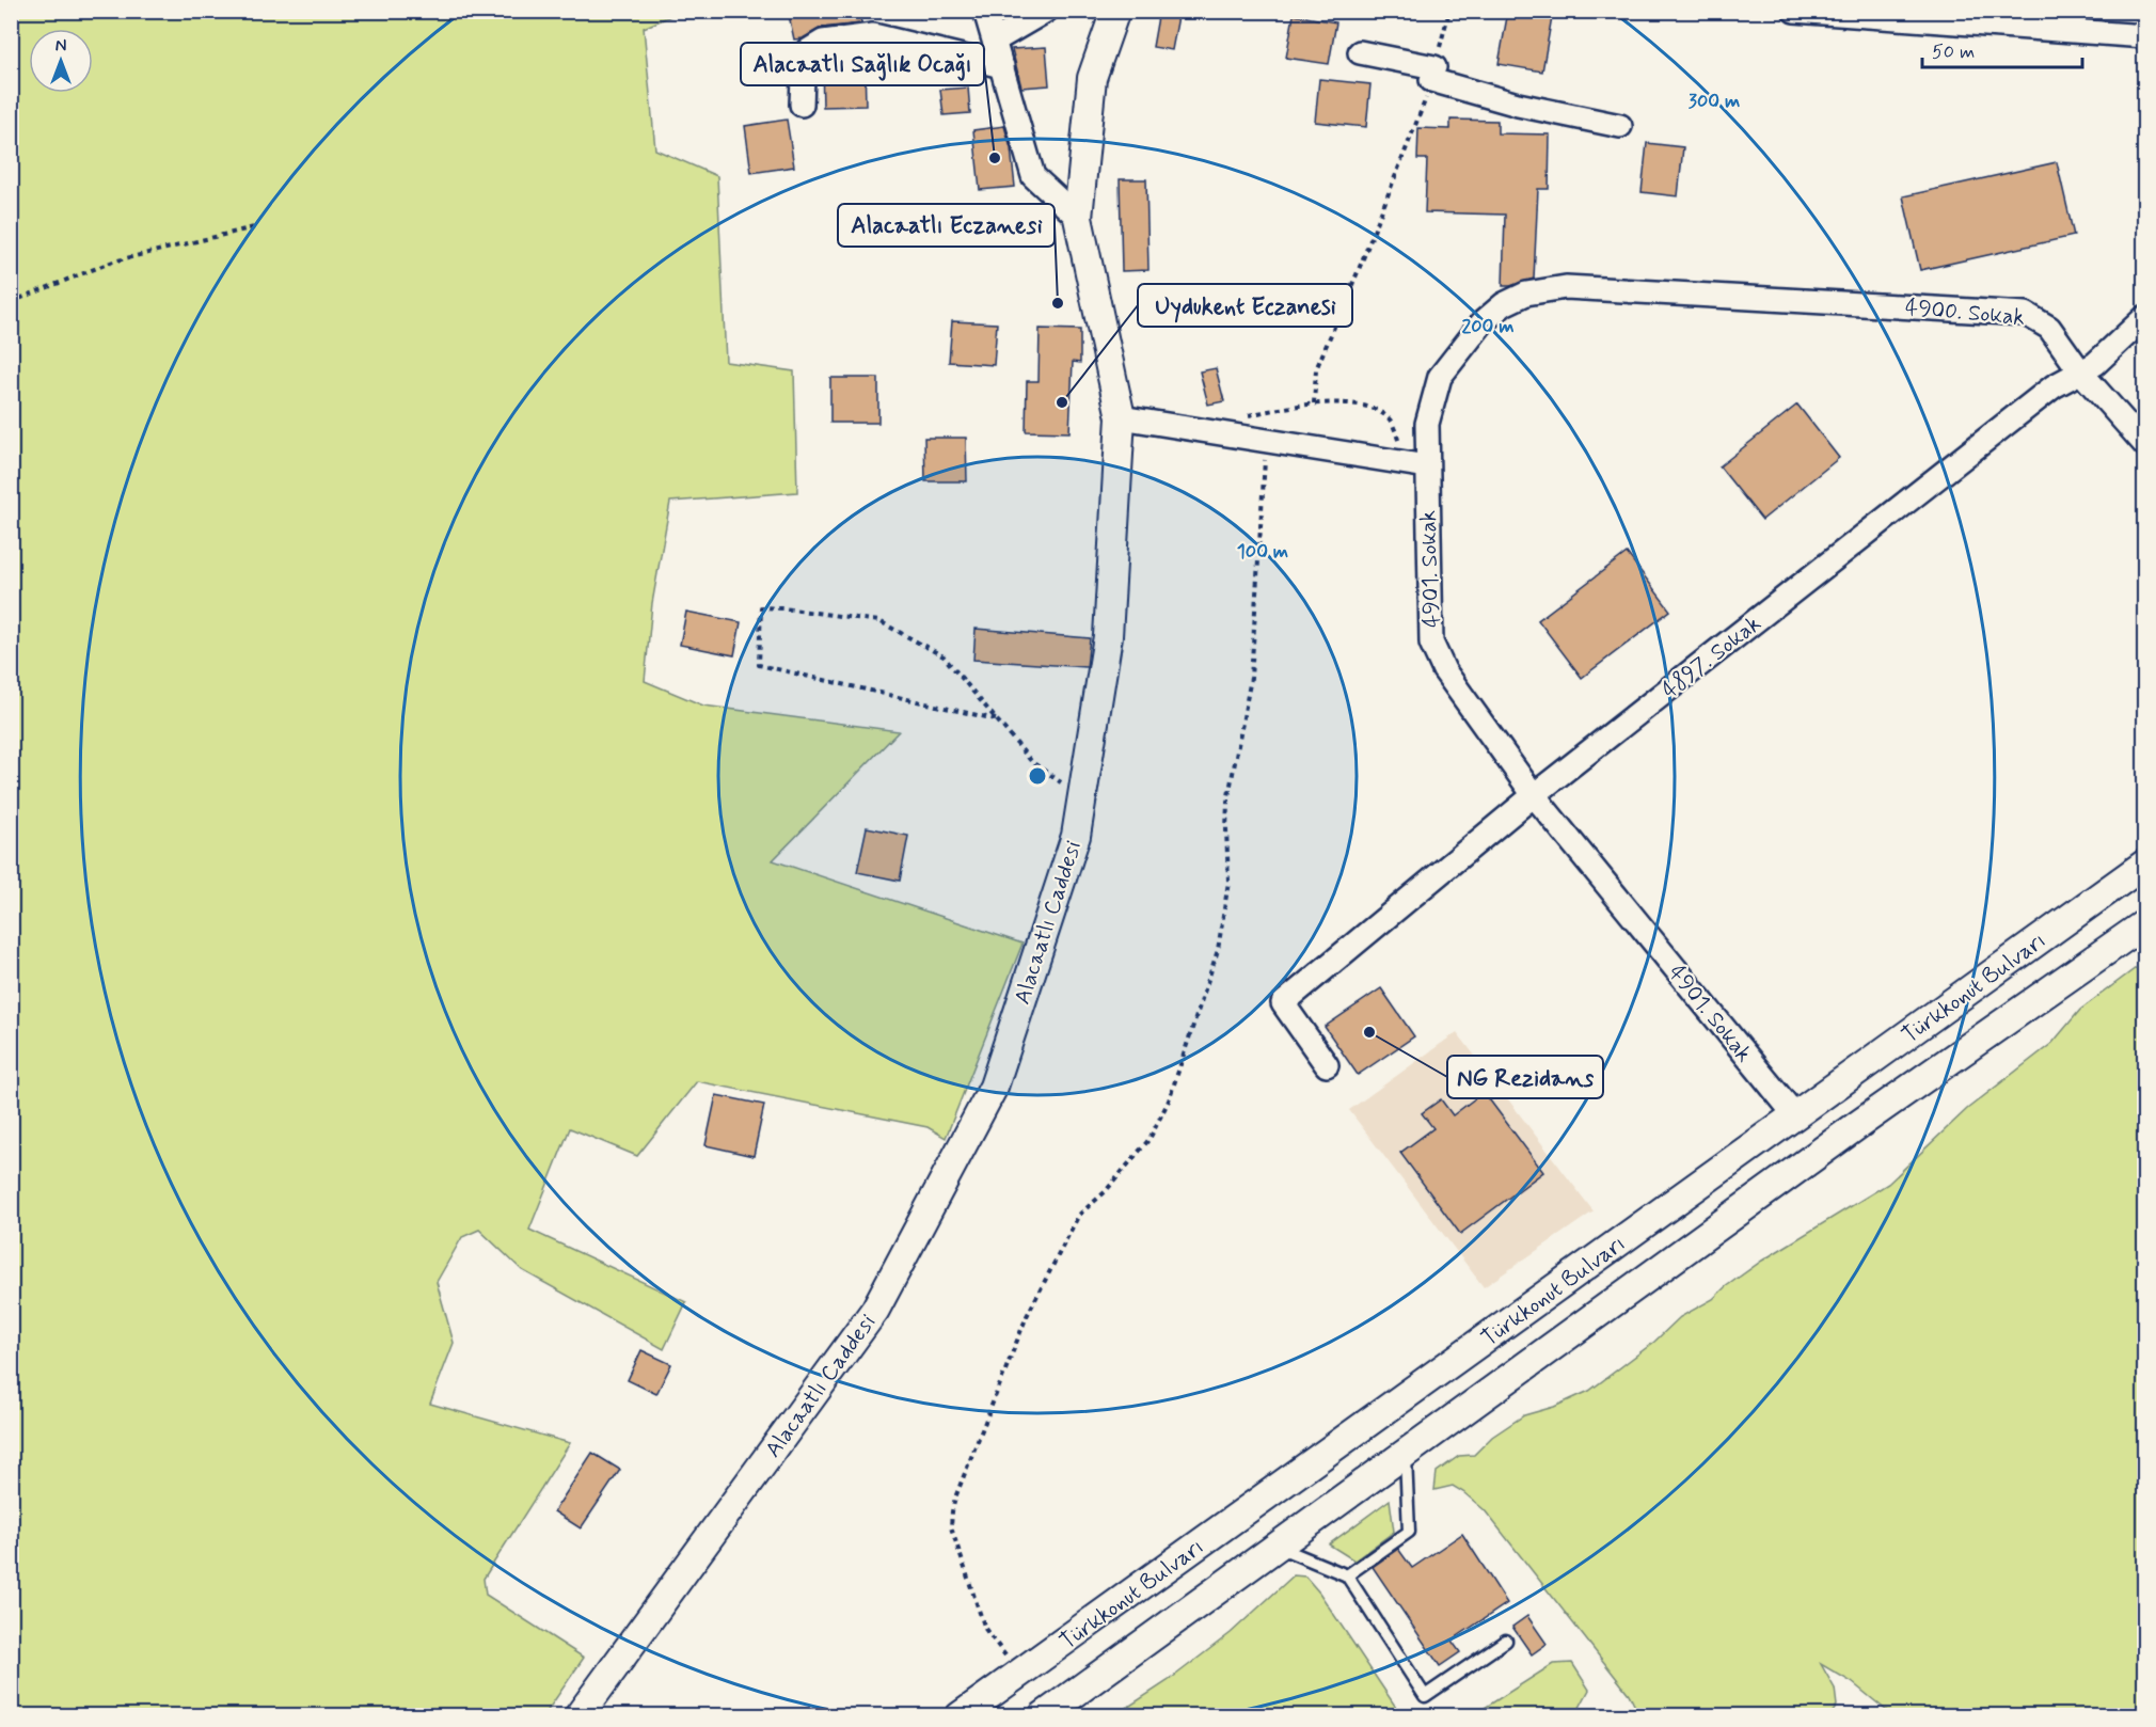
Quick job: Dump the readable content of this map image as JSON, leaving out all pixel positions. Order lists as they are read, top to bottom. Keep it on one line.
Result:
{"streets":{"street":["4900. Sokak","4901. Sokak","4897. Sokak","Alacaatlı Caddesi","Türkkonut Bulvarı"]},"crossings":[["4900. Sokak","4901. Sokak"],["4900. Sokak","4897. Sokak"],["4901. Sokak","4897. Sokak"],["4901. Sokak","Türkkonut Bulvarı"]],"places":["Alacaatlı Sağlık Ocağı","Alacaatlı Eczanesi","Uydukent Eczanesi","NG Rezidans"],"scale_bar":"50 m","north":"top","rings":["300 m","200 m","100 m"]}
